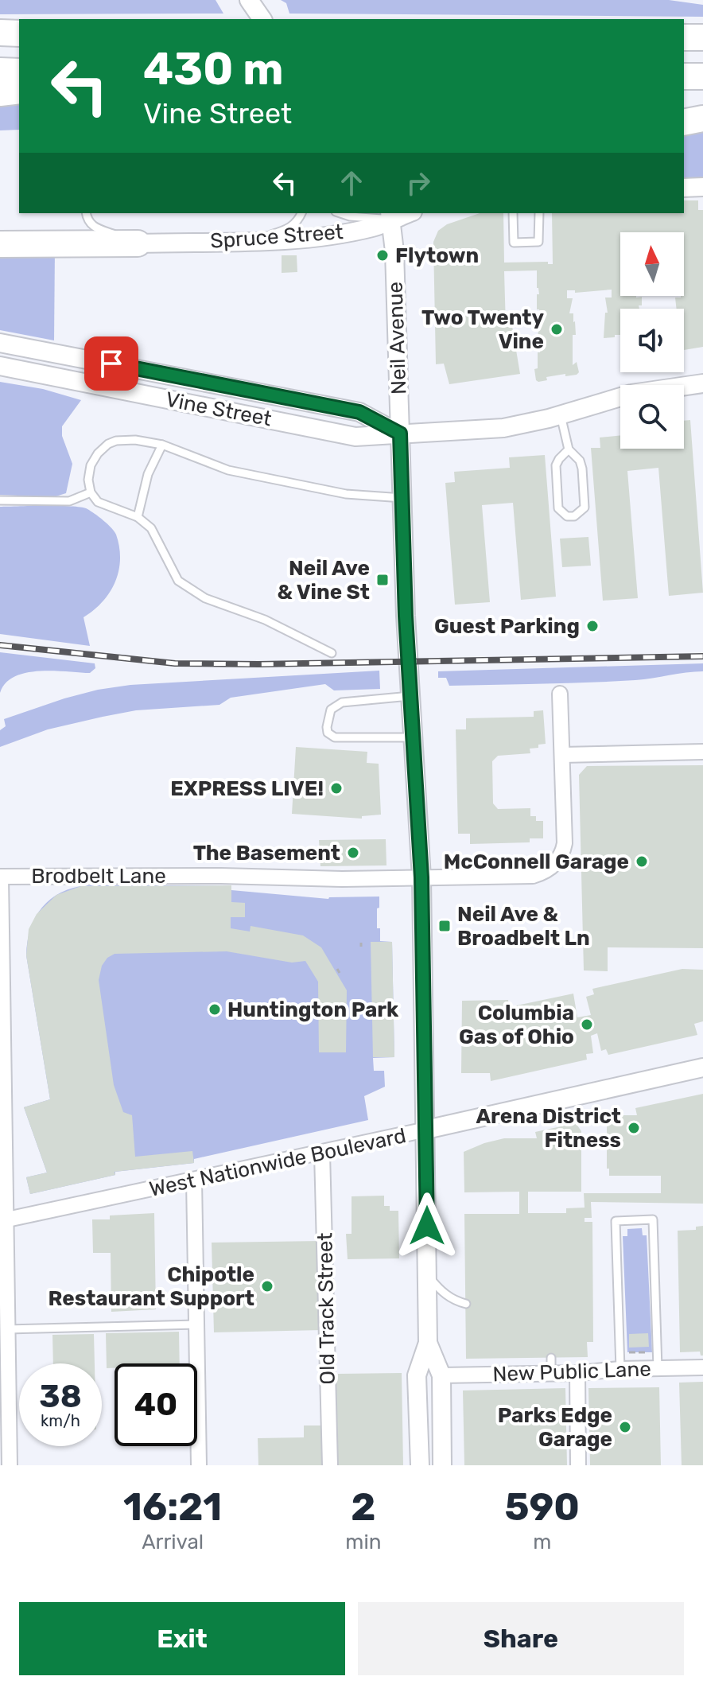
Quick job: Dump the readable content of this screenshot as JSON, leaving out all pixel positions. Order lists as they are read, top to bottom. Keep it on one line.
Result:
{"streets":{"street":["Spruce Street","Neil Avenue","Vine Street","Brodbelt Lane","West Nationwide Boulevard","Old Track Street","New Public Lane"]},"crossings":[["Spruce Street","Neil Avenue"],["Neil Avenue","Vine Street"],["Neil Avenue","Brodbelt Lane"],["Neil Avenue","West Nationwide Boulevard"],["West Nationwide Boulevard","Old Track Street"]],"places":{"other":["Flytown","Two Twenty Vine","Guest Parking","EXPRESS LIVE!","The Basement","McConnell Garage","Huntington Park","Columbia Gas of Ohio","Arena District Fitness","Chipotle Restaurant Support","Parks Edge Garage"],"transit":["Neil Ave & Vine St","Neil Ave & Broadbelt Ln"]},"north":"top","page":{"turn":["430 m","Vine Street"],"speed":"38 km/h","limit":"40","eta":["16:21","Arrival","2","min","590","m"],"buttons":["Exit","Share"]}}
